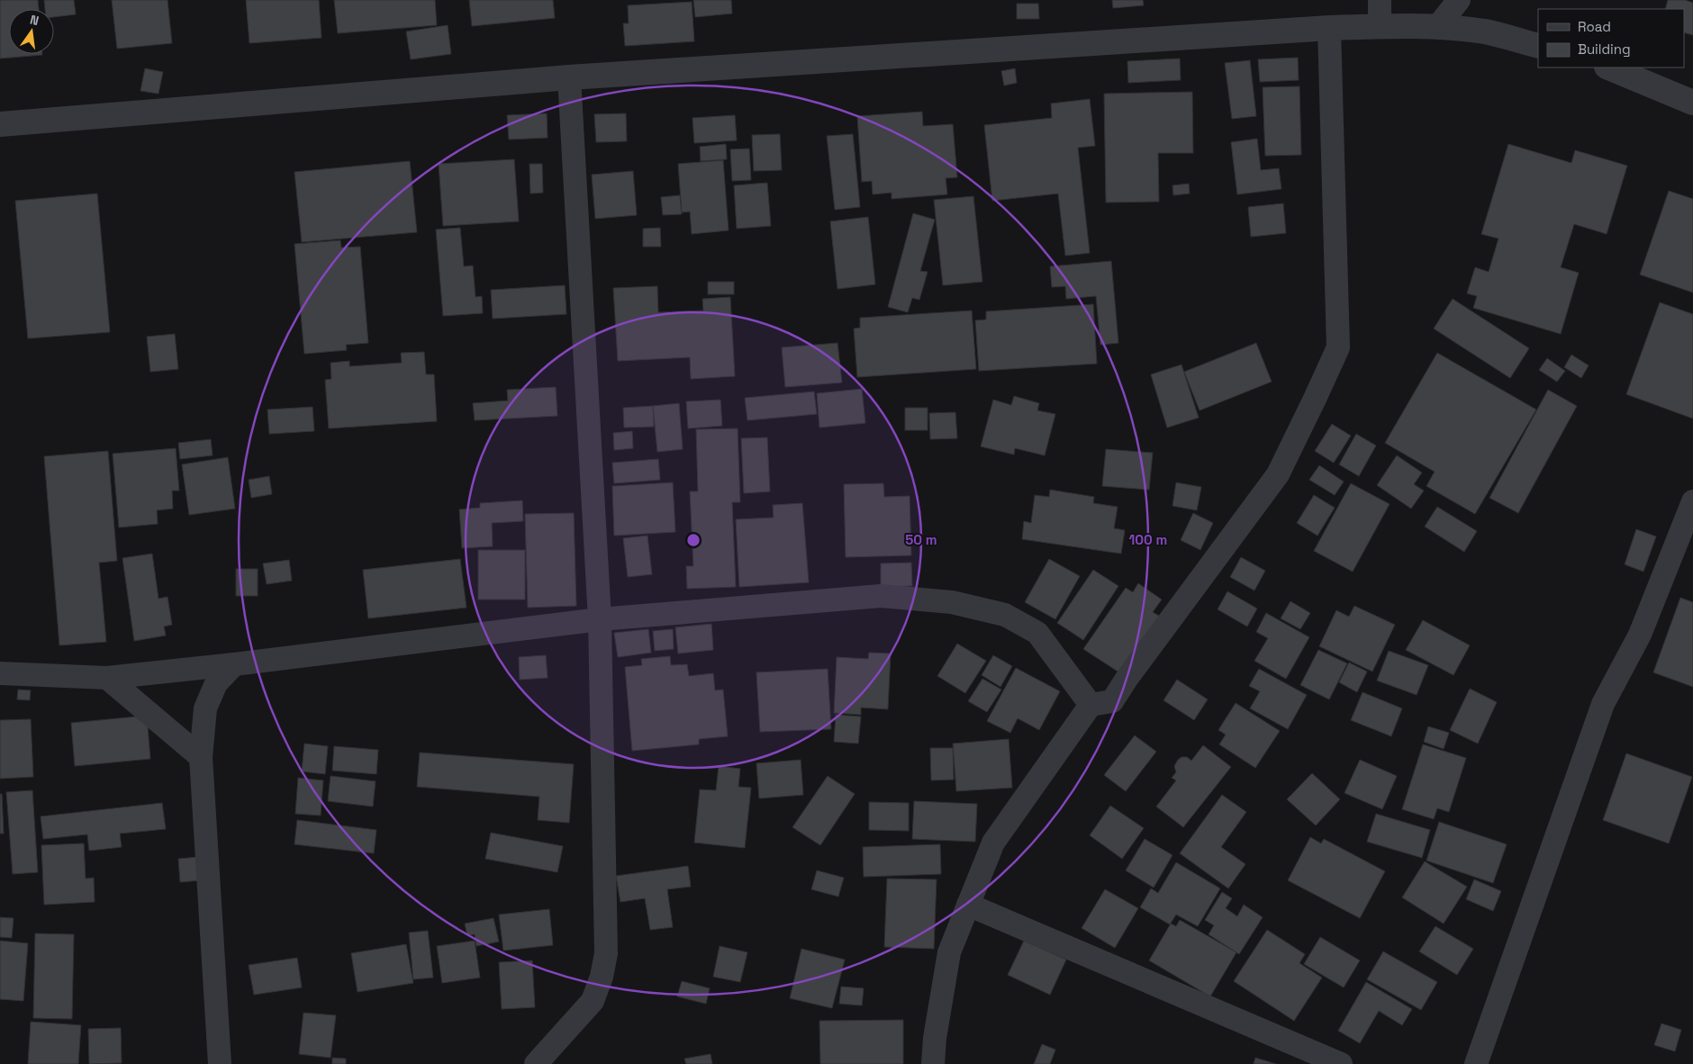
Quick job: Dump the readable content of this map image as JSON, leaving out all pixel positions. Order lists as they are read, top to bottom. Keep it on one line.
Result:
{"legend":["Road","Building"],"north":"top","rings":["50 m","100 m"]}
